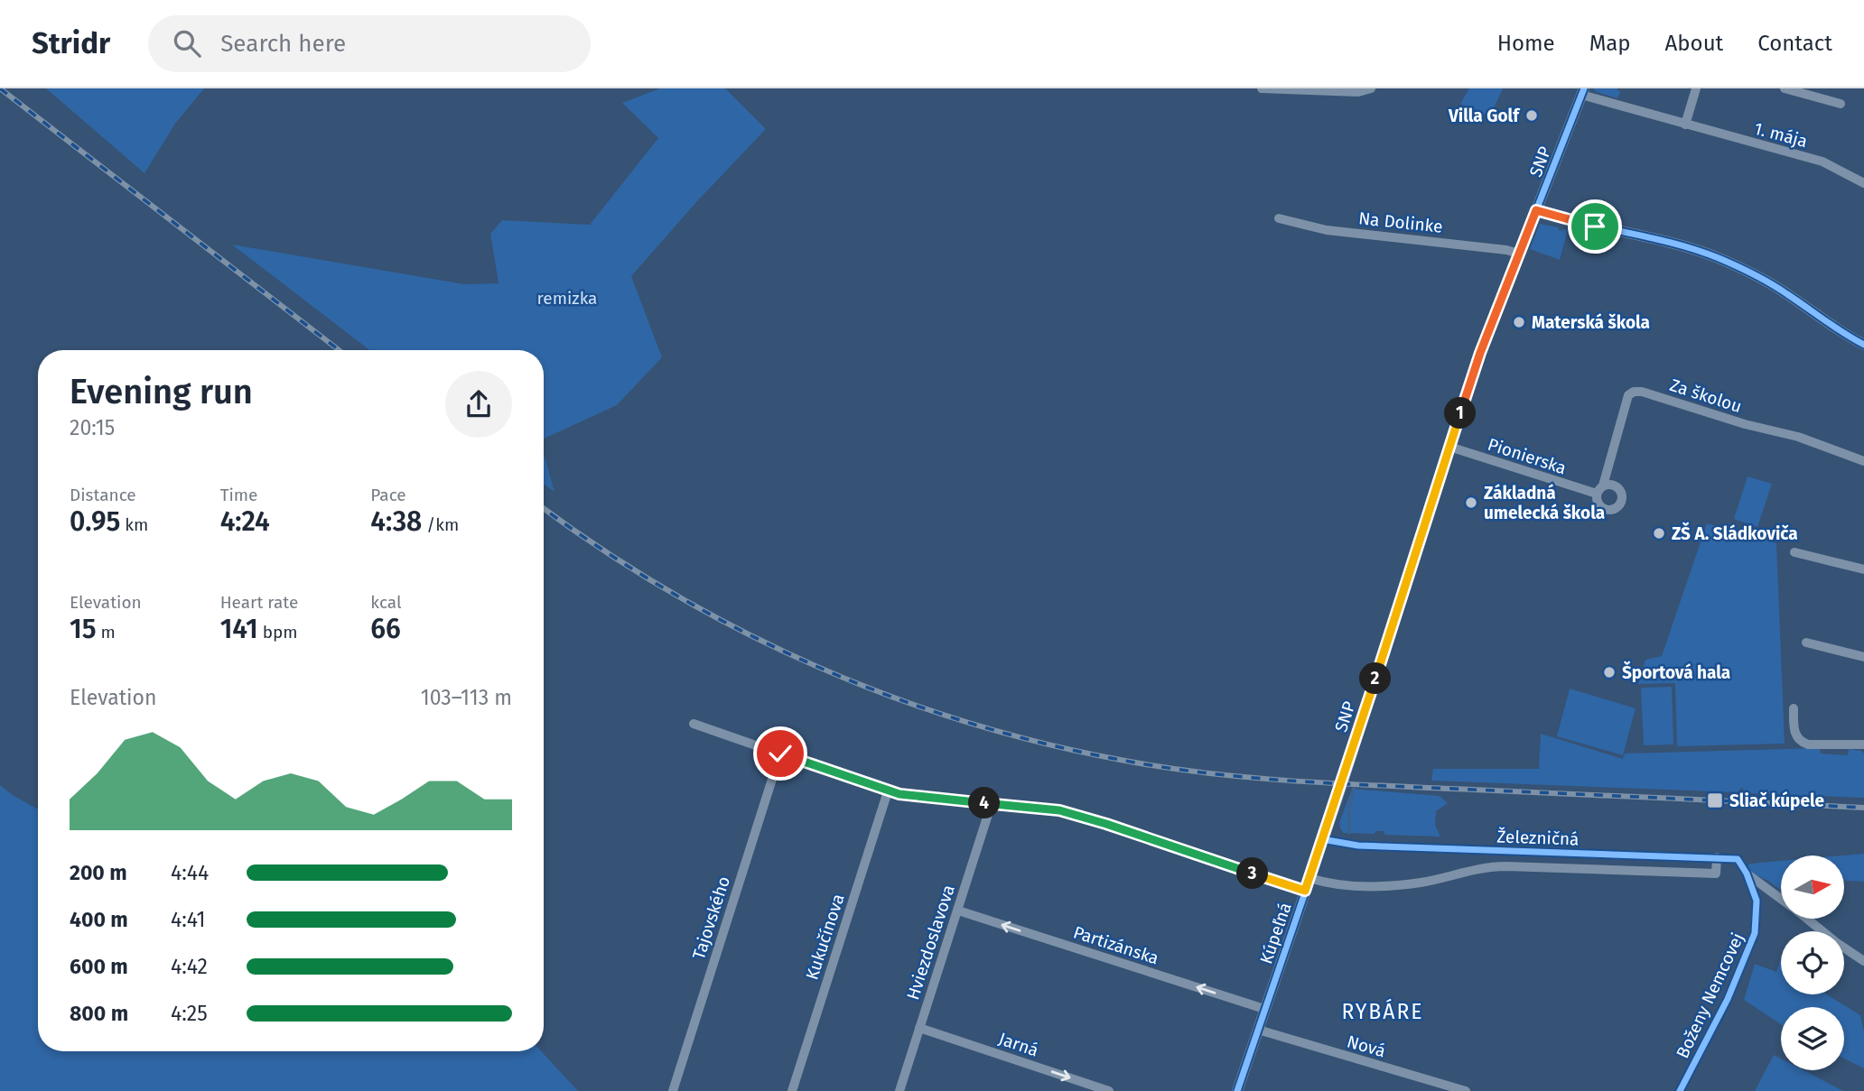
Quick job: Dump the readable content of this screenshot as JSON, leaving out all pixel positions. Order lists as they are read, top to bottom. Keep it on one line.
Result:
{"streets":{"street":["1. mája","SNP","Na Dolinke","Za školou","Pionierska","Železničná","Tajovského","Kúpeľná","Kukučínova","Hviezdoslavova","Partizánska","Boženy Nemcovej","Jarná","Nová"]},"crossings":[["1. mája","SNP"],["SNP","Na Dolinke"],["SNP","Pionierska"],["SNP","Kúpeľná"],["Za školou","Pionierska"],["Železničná","Kúpeľná"],["Železničná","Boženy Nemcovej"],["Kúpeľná","Partizánska"],["Kúpeľná","Nová"],["Hviezdoslavova","Partizánska"],["Hviezdoslavova","Jarná"]],"one_way":["Partizánska","Jarná"],"districts":["RYBÁRE"],"parks":["remizka"],"places":{"other":["Villa Golf","Materská škola","Základná umelecká škola","ZŠ A. Sládkoviča","Športová hala"],"transit":["Sliač kúpele"]},"north":"right","page":{"header":"Stridr","search":"Search here","nav":["Home","Map","About","Contact"],"heading":["Evening run","20:15"],"pins":["1","2","4","3"],"stats":[["Distance","0.95 km"],["Time","4:24"],["Pace","4:38 /km"],["Elevation","15 m"],["Heart rate","141 bpm"],["kcal","66"]],"chart":["Elevation","103–113 m"],"list":[{"name":"200 m","note":"4:44"},{"name":"400 m","note":"4:41"},{"name":"600 m","note":"4:42"},{"name":"800 m","note":"4:25"}]}}
